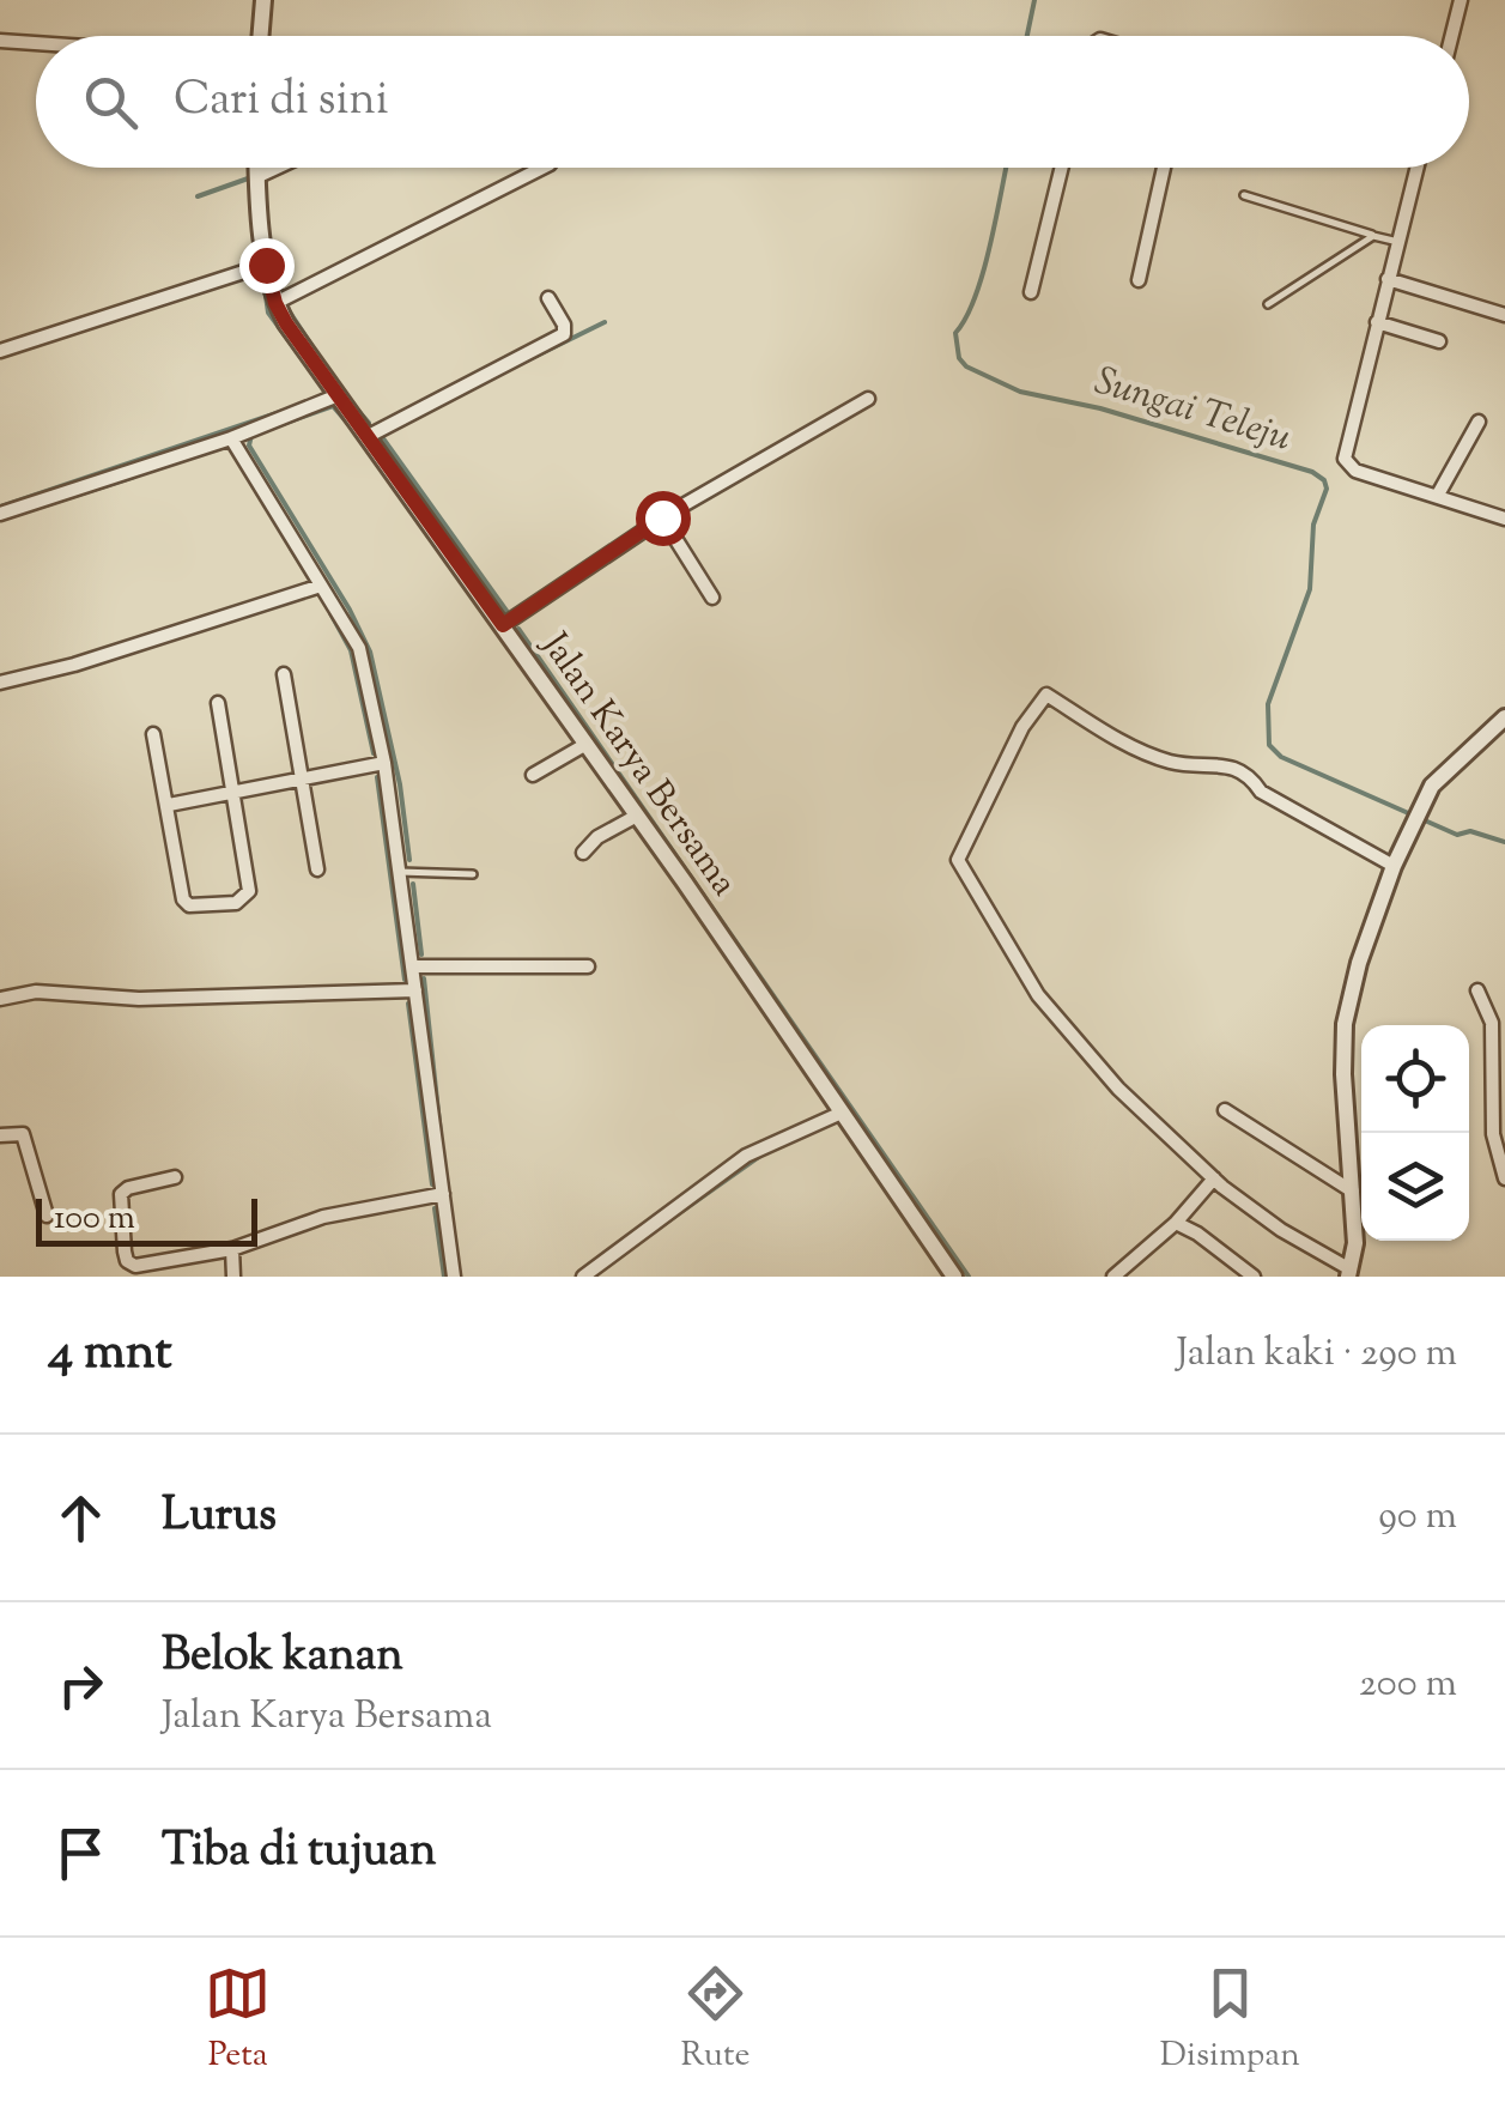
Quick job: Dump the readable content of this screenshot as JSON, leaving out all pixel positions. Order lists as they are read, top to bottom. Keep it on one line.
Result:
{"streets":{"street":["Jalan Karya Bersama"]},"water":["Sungai Teleju"],"scale_bar":"100 m","page":{"search":"Cari di sini","scale":"100 m","heading":["4 mnt","Jalan kaki · 290 m"],"list":[["Lurus","90 m"],["Belok kanan","Jalan Karya Bersama","200 m"],"Tiba di tujuan"],"nav":["Peta","Rute","Disimpan"]}}
